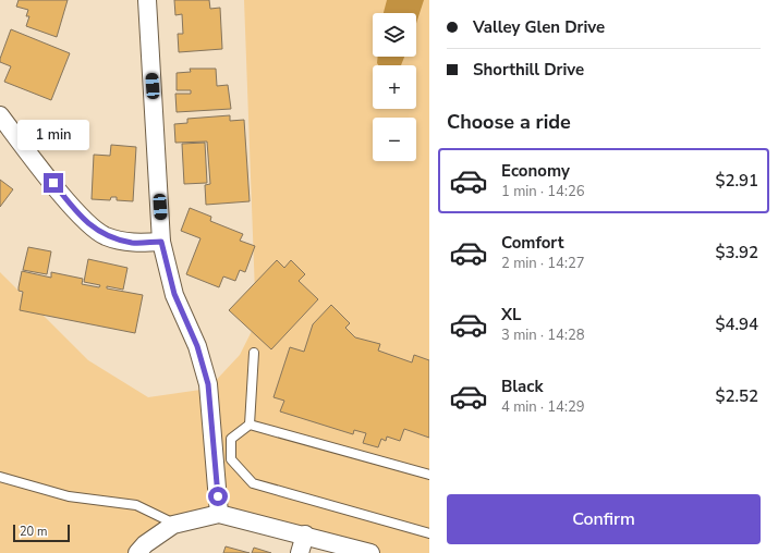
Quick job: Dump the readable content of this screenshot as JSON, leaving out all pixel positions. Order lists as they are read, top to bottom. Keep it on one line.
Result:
{"scale_bar":"20 m","page":{"banner":["Valley Glen Drive","Shorthill Drive"],"map_buttons":["+","−"],"heading":"Choose a ride","bubble":"1 min","list":[{"name":"Economy","note":"1 min · 14:26","value":"$2.91"},{"name":"Comfort","note":"2 min · 14:27","value":"$3.92"},{"name":"XL","note":"3 min · 14:28","value":"$4.94"},{"name":"Black","note":"4 min · 14:29","value":"$2.52"}],"buttons":"Confirm","scale":"20 m"}}
